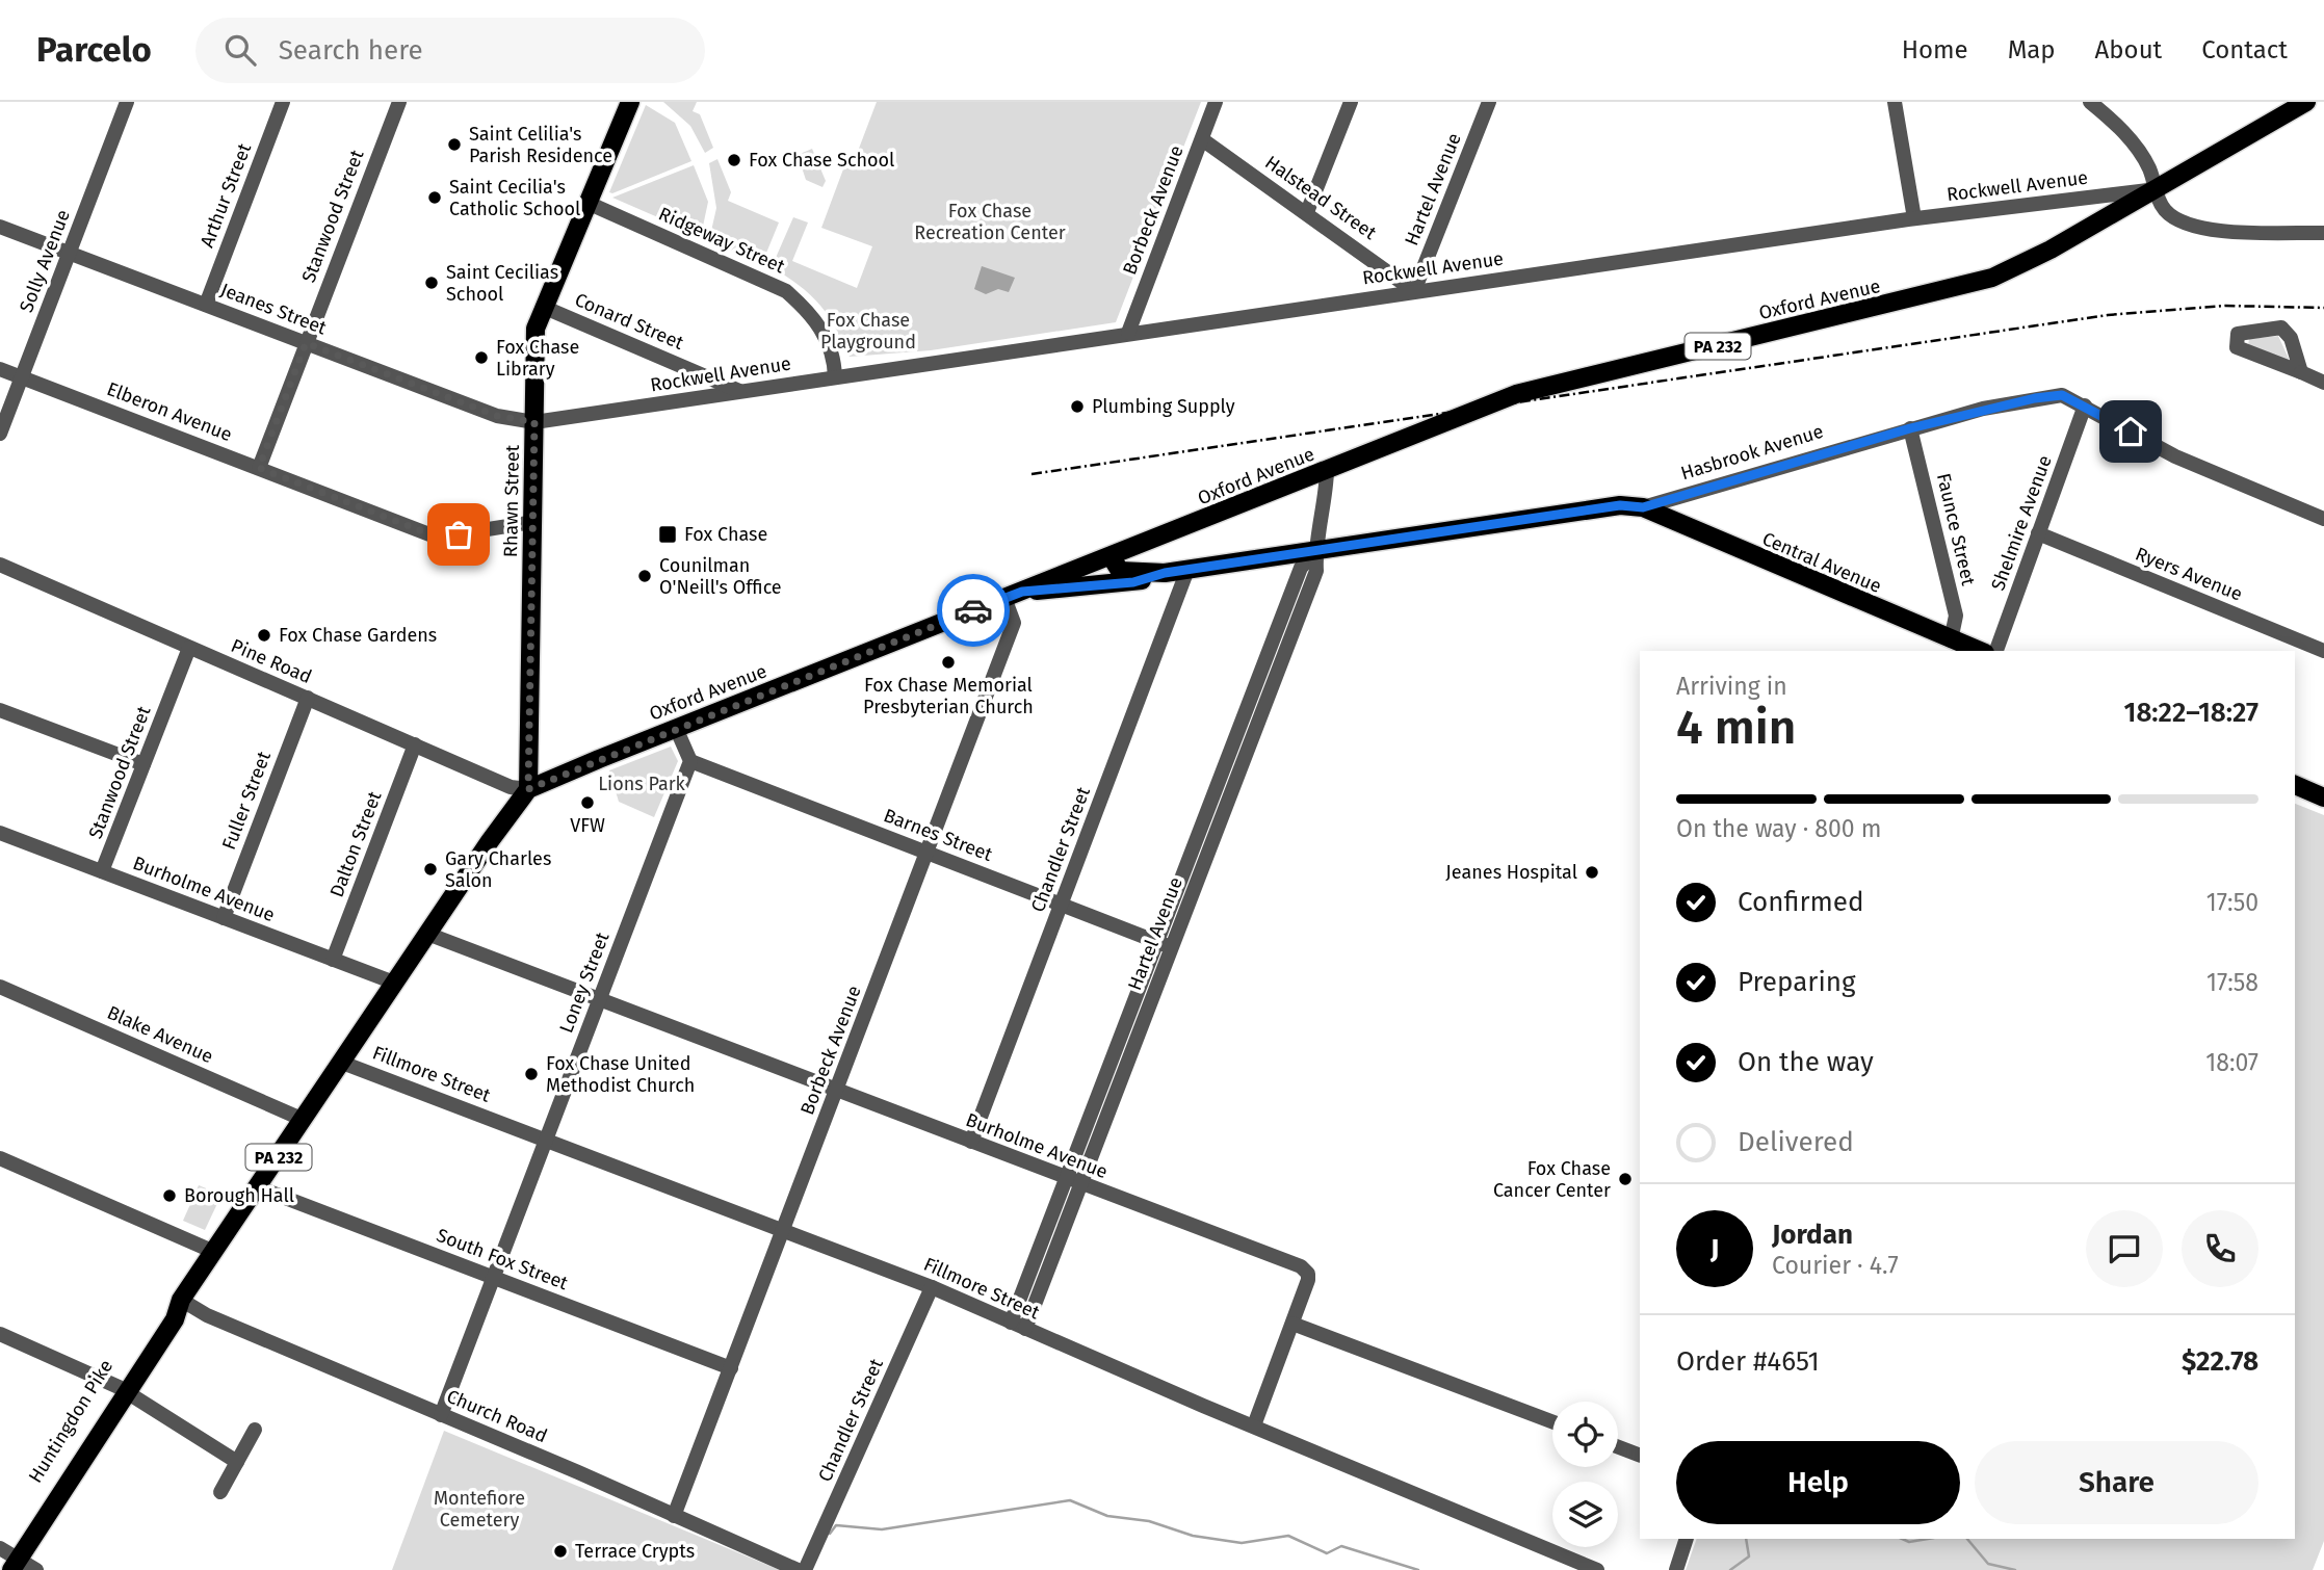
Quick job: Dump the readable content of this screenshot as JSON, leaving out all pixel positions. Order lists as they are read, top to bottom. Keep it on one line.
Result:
{"streets":{"main road":["Oxford Avenue","PA 232","Hasbrook Avenue","Rhawn Street","Central Avenue","Huntingdon Pike"],"street":["Rockwell Avenue","Hartel Avenue","Arthur Street","Halstead Street","Borbeck Avenue","Stanwood Street","Ridgeway Street","Solly Avenue","Jeanes Street","Conard Street","Elberon Avenue","Shelmire Avenue","Faunce Street","Ryers Avenue","Pine Road","Fuller Street","Barnes Street","Dalton Street","Chandler Street","Burholme Avenue","Loney Street","Blake Avenue","Fillmore Street","South Fox Street","Church Road"]},"crossings":[["Rockwell Avenue","Hartel Avenue"],["Rockwell Avenue","Halstead Street"],["Rockwell Avenue","Borbeck Avenue"],["Rockwell Avenue","Ridgeway Street"],["Rockwell Avenue","Oxford Avenue"],["Rockwell Avenue","Jeanes Street"],["Rockwell Avenue","Conard Street"],["Rockwell Avenue","Rhawn Street"],["Hartel Avenue","Halstead Street"],["Hartel Avenue","Oxford Avenue"],["Hartel Avenue","Hasbrook Avenue"],["Hartel Avenue","Barnes Street"],["Hartel Avenue","Burholme Avenue"],["Hartel Avenue","Fillmore Street"],["Arthur Street","Jeanes Street"],["Halstead Street","Borbeck Avenue"],["Borbeck Avenue","Oxford Avenue"],["Borbeck Avenue","Hasbrook Avenue"],["Borbeck Avenue","Barnes Street"],["Borbeck Avenue","Burholme Avenue"],["Borbeck Avenue","Fillmore Street"],["Borbeck Avenue","South Fox Street"],["Borbeck Avenue","Church Road"],["Stanwood Street","Jeanes Street"],["Stanwood Street","Elberon Avenue"],["Stanwood Street","Pine Road"],["Stanwood Street","Burholme Avenue"],["Ridgeway Street","Rhawn Street"],["Solly Avenue","Jeanes Street"],["Solly Avenue","Elberon Avenue"],["Oxford Avenue","PA 232"],["Oxford Avenue","Hasbrook Avenue"],["Oxford Avenue","Rhawn Street"],["Oxford Avenue","Pine Road"],["Jeanes Street","Rhawn Street"],["Conard Street","Rhawn Street"],["PA 232","Rhawn Street"],["PA 232","Pine Road"],["PA 232","Burholme Avenue"],["PA 232","Fillmore Street"],["PA 232","Huntingdon Pike"],["Elberon Avenue","Rhawn Street"],["Hasbrook Avenue","Shelmire Avenue"],["Hasbrook Avenue","Faunce Street"],["Hasbrook Avenue","Central Avenue"],["Hasbrook Avenue","Chandler Street"],["Rhawn Street","Pine Road"],["Shelmire Avenue","Ryers Avenue"],["Faunce Street","Central Avenue"],["Pine Road","Fuller Street"],["Pine Road","Dalton Street"],["Fuller Street","Burholme Avenue"],["Barnes Street","Chandler Street"],["Barnes Street","Loney Street"],["Dalton Street","Burholme Avenue"],["Chandler Street","Burholme Avenue"],["Chandler Street","Fillmore Street"],["Burholme Avenue","Loney Street"],["Burholme Avenue","Fillmore Street"],["Loney Street","Fillmore Street"],["Loney Street","South Fox Street"],["Loney Street","Church Road"],["Blake Avenue","Huntingdon Pike"],["Fillmore Street","Huntingdon Pike"],["South Fox Street","Huntingdon Pike"],["Church Road","Huntingdon Pike"]],"parks":["Fox Chase Recreation Center","Fox Chase Playground","Lions Park","Montefiore Cemetery"],"places":{"other":["Saint Celilia's Parish Residence","Fox Chase School","Saint Cecilia's Catholic School","Saint Cecilias School","Fox Chase Library","Plumbing Supply","Counilman O'Neill's Office","Fox Chase Gardens","Fox Chase Memorial Presbyterian Church","VFW","Gary Charles Salon","Jeanes Hospital","Fox Chase United Methodist Church","Fox Chase Cancer Center","Borough Hall","Terrace Crypts"],"transit":["Fox Chase"]},"page":{"header":"Parcelo","search":"Search here","nav":["Home","Map","About","Contact"],"heading":["4 min","Arriving in","18:22–18:27"],"panel":["Jordan","Courier · 4.7","Order #4651","$22.78"],"bar":"On the way · 800 m","list":[["Confirmed","17:50"],["Preparing","17:58"],["On the way","18:07"],"Delivered"],"round":"J","buttons":["Help","Share"]}}
